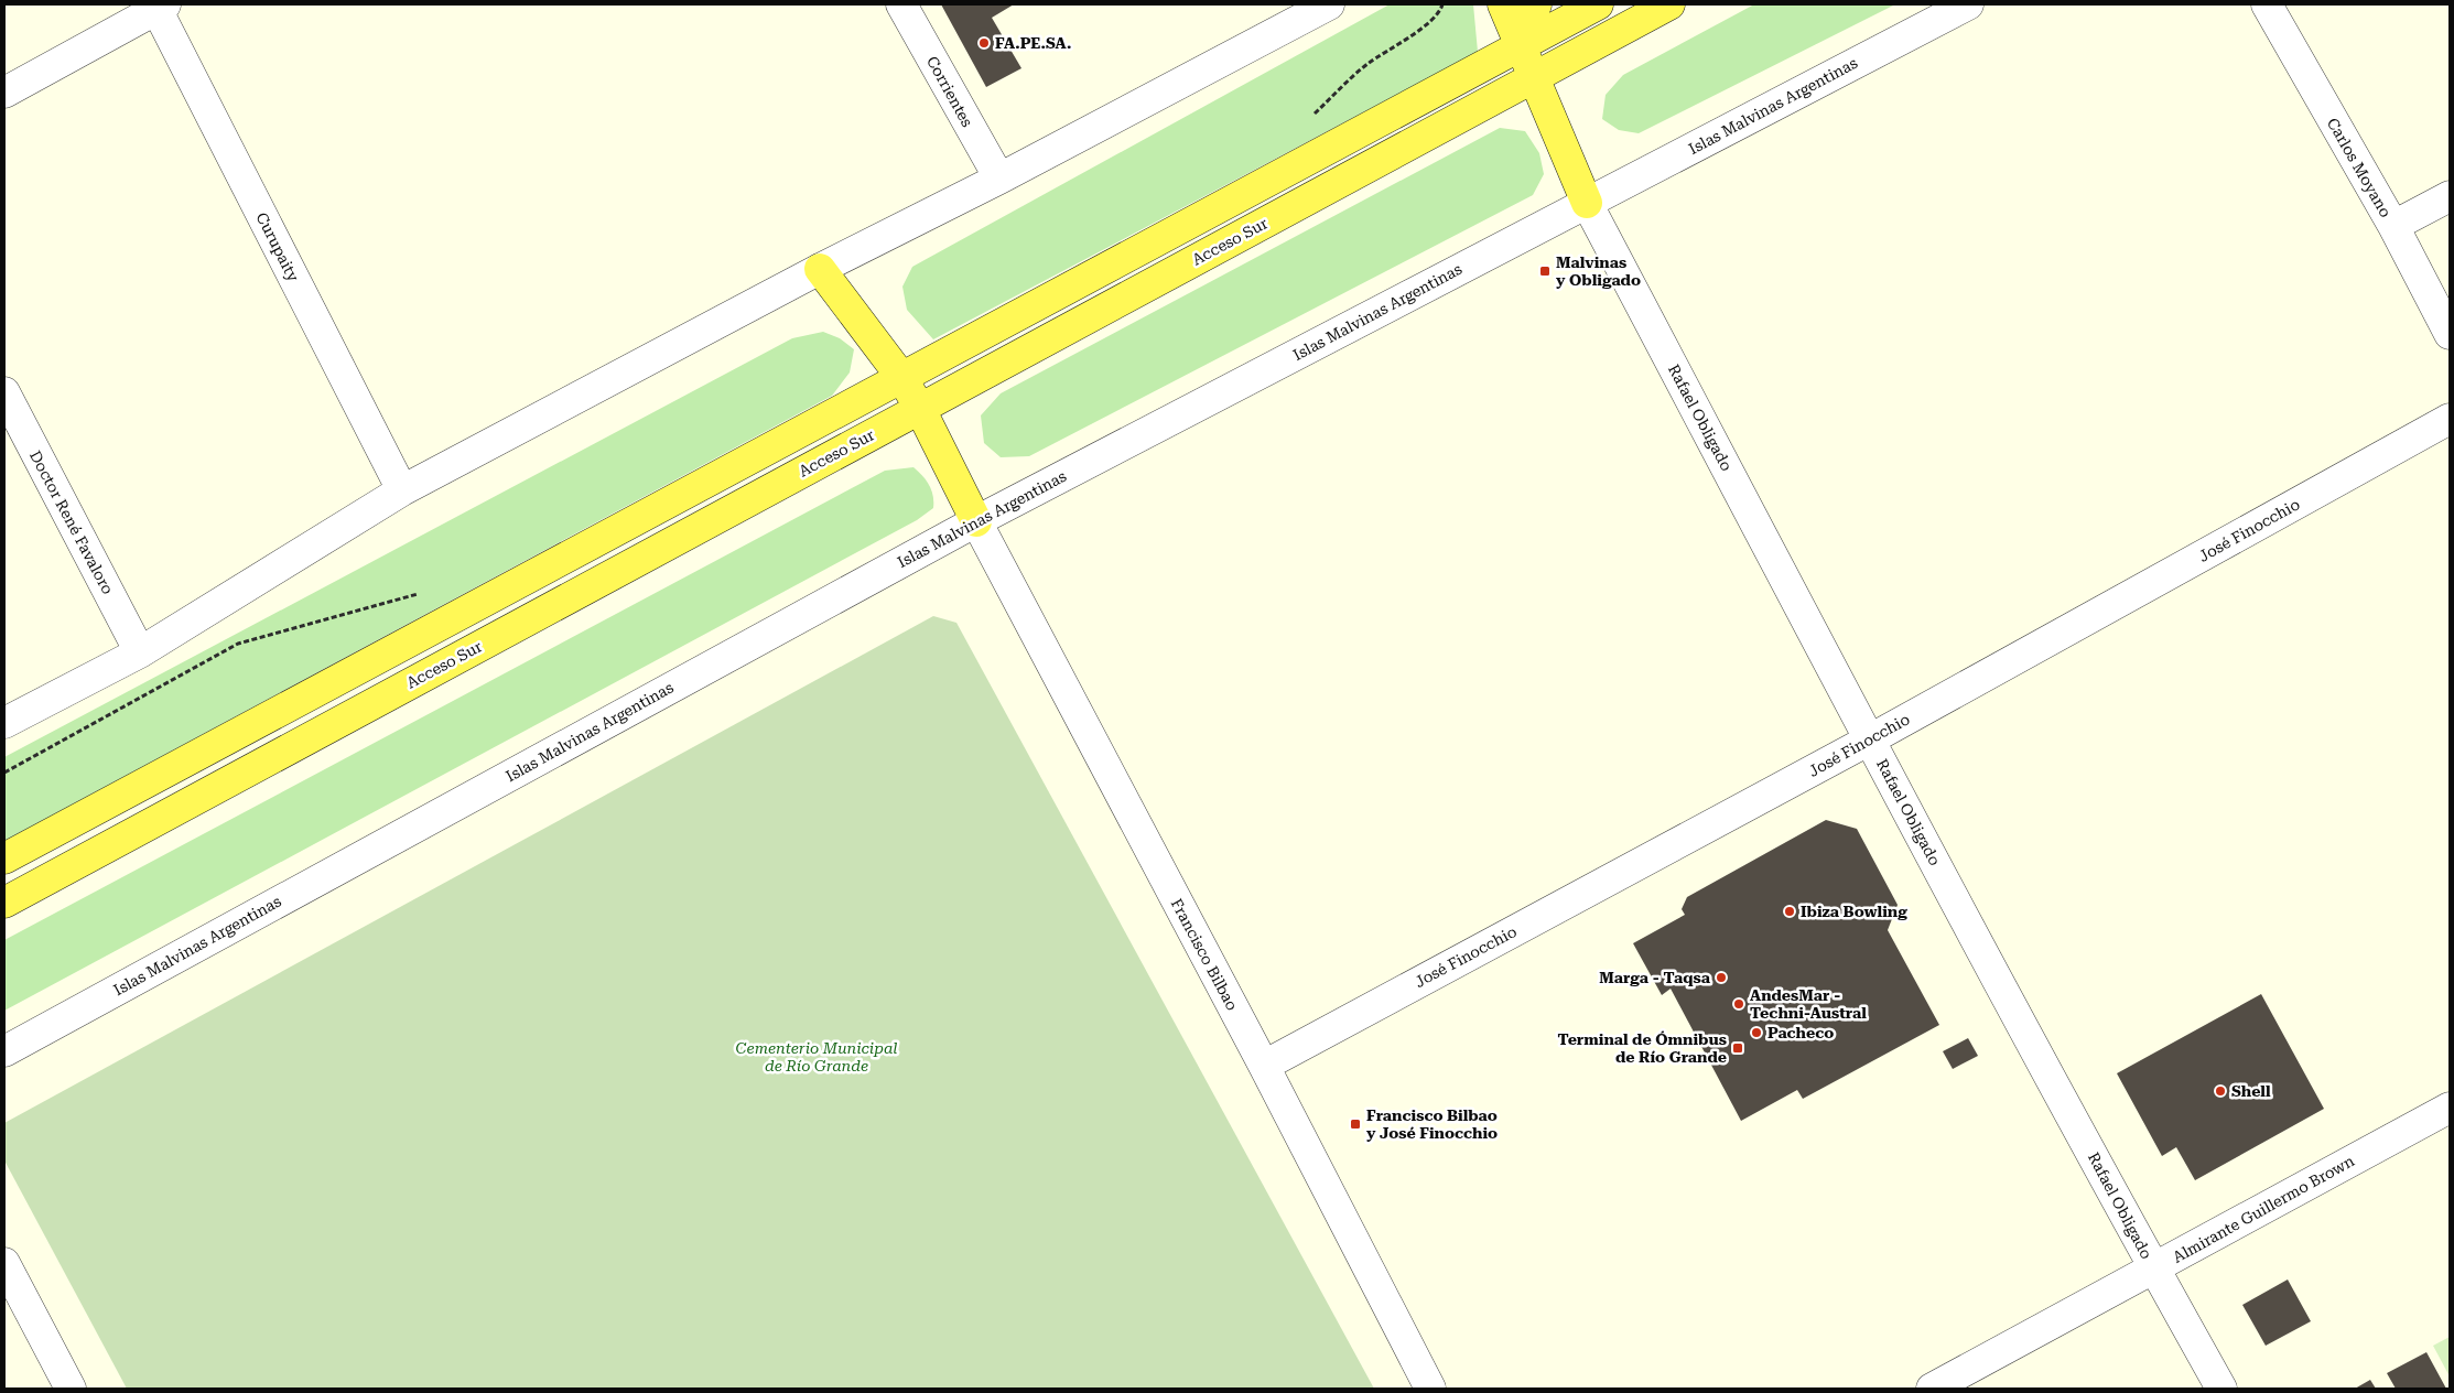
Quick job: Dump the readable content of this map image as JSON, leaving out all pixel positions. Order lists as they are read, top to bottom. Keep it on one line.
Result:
{"streets":{"main road":["Acceso Sur"],"street":["Corrientes","Islas Malvinas Argentinas","Carlos Moyano","Curupaity","Rafael Obligado","Doctor René Favaloro","José Finocchio","Francisco Bilbao","Almirante Guillermo Brown"]},"crossings":[["Islas Malvinas Argentinas","Rafael Obligado"],["Islas Malvinas Argentinas","Francisco Bilbao"],["Rafael Obligado","José Finocchio"],["Rafael Obligado","Almirante Guillermo Brown"],["José Finocchio","Francisco Bilbao"]],"parks":["Cementerio Municipal de Río Grande"],"places":{"other":["FA.PE.SA.","Ibiza Bowling","Marga - Taqsa","AndesMar - Techni-Austral","Pacheco","Shell"],"transit":["Malvinas y Obligado","Terminal de Ómnibus de Río Grande","Francisco Bilbao y José Finocchio"]}}
